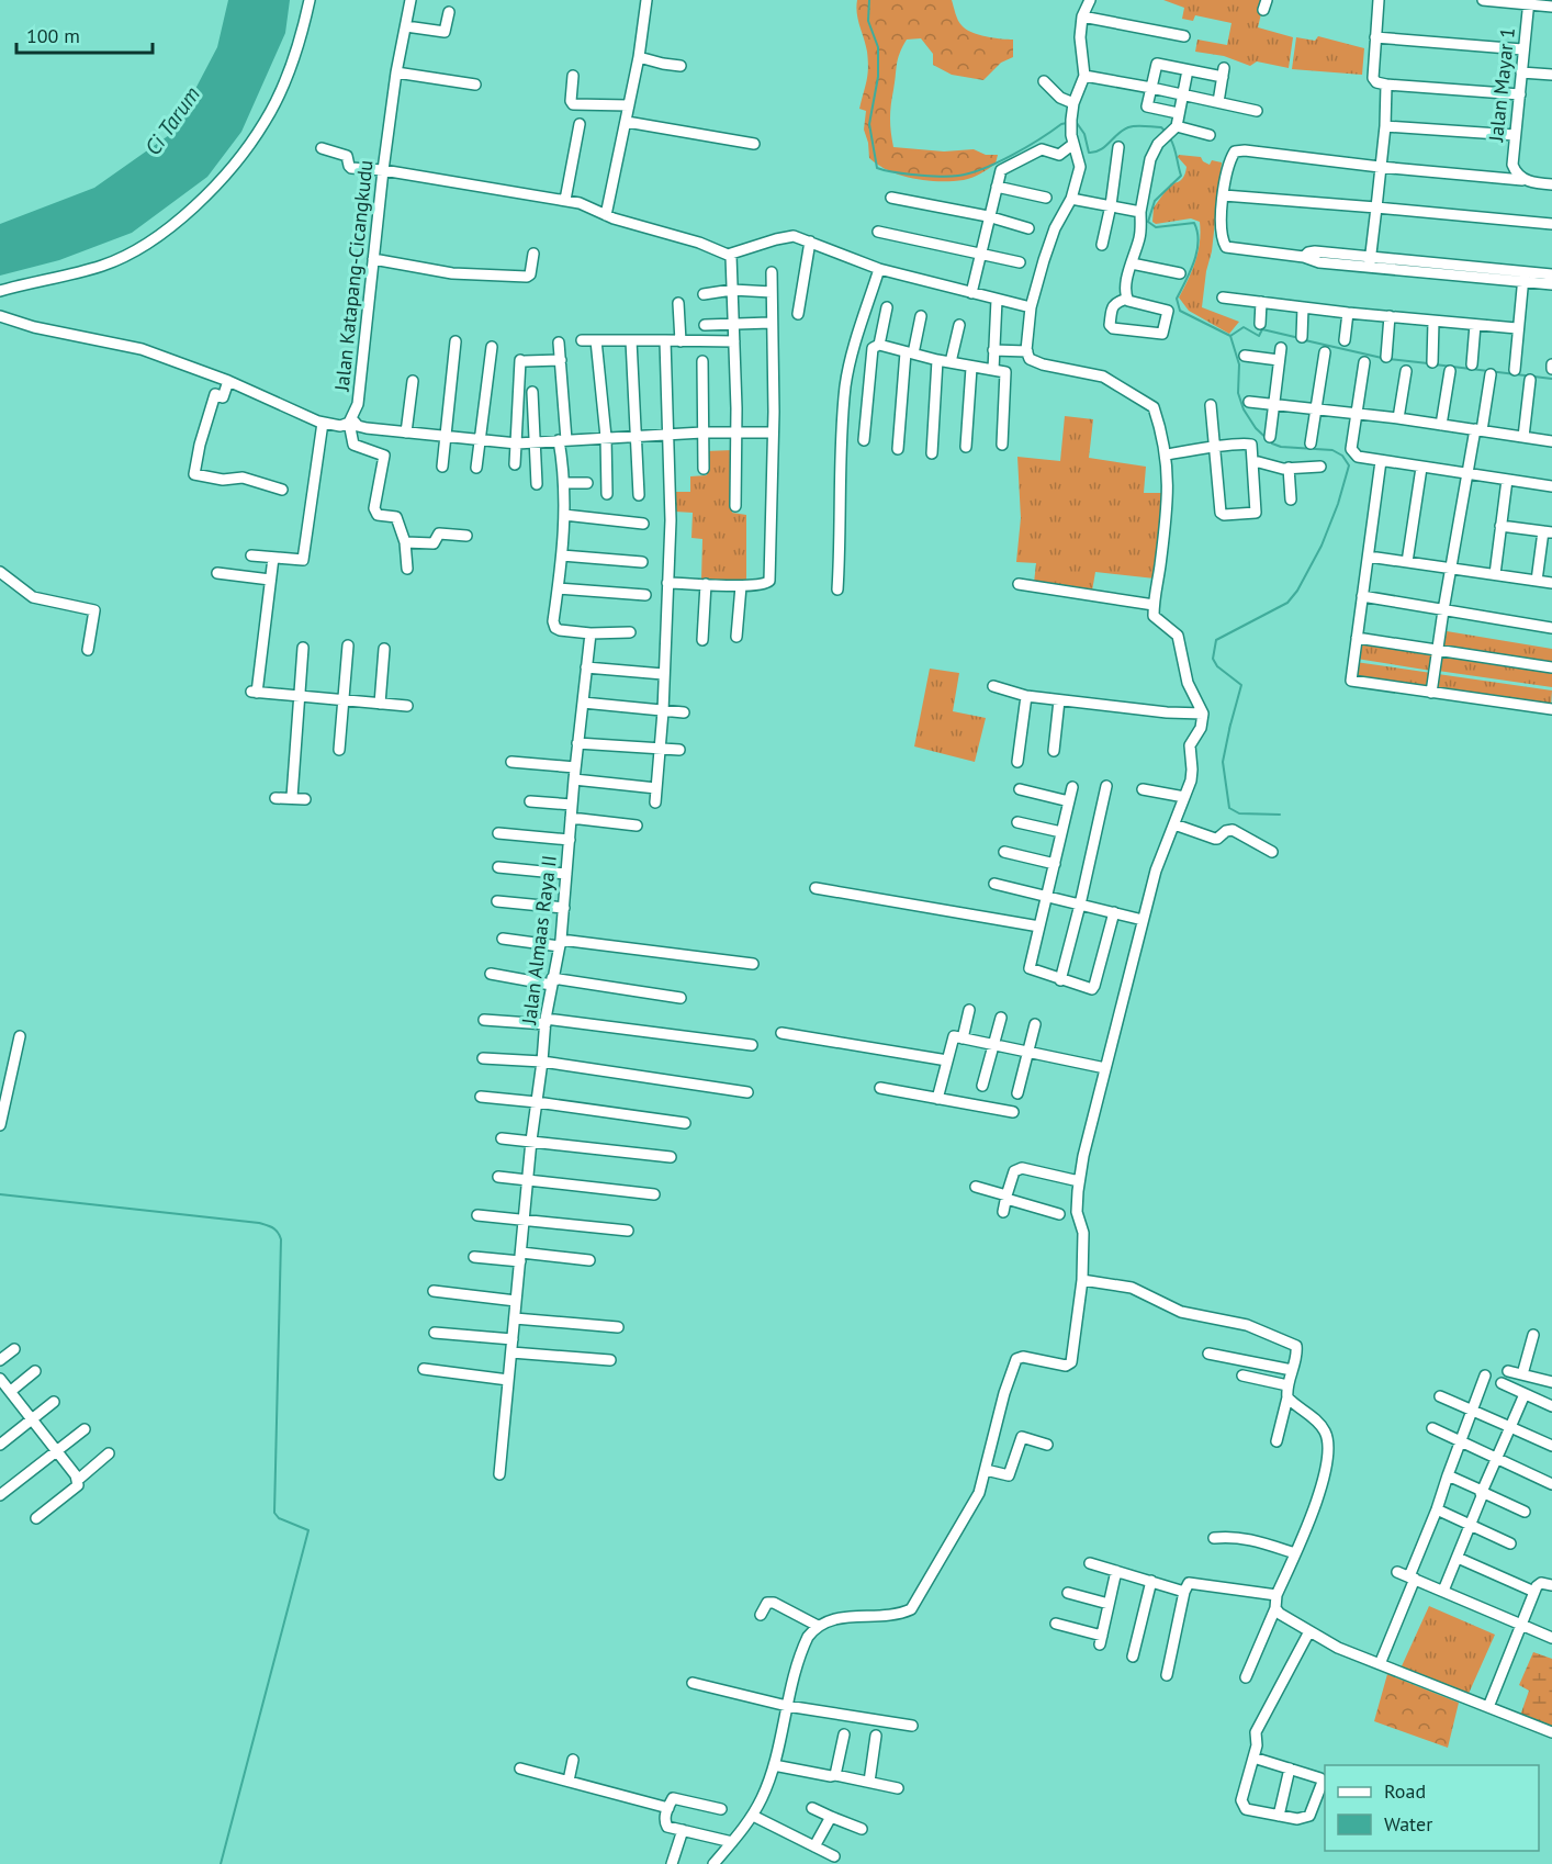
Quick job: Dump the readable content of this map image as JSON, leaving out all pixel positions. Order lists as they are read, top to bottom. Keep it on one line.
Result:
{"streets":{"street":["Jalan Mayar 1","Jalan Katapang-Cicangkudu","Jalan Almaas Raya II"]},"water":["Ci Tarum"],"legend":["Road","Water"],"scale_bar":"100 m"}
